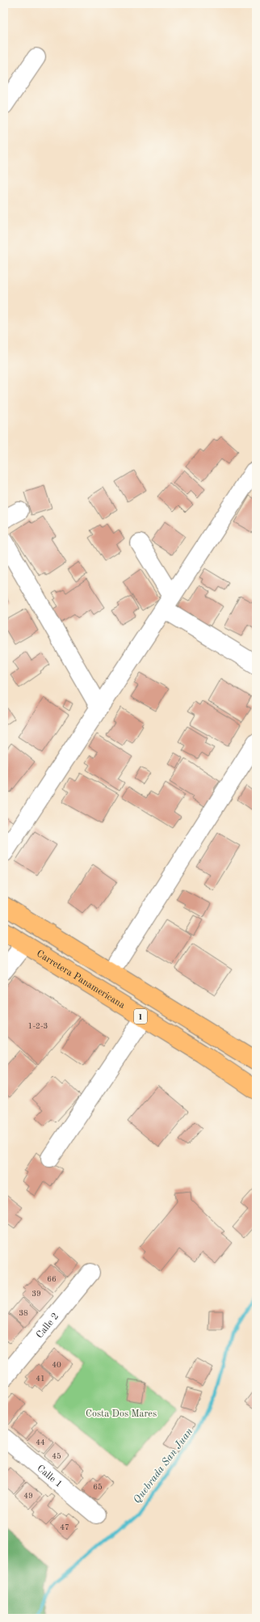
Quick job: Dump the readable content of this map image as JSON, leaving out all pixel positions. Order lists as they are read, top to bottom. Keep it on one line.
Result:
{"streets":{"highway":["Carretera Panamericana","1"],"street":["Calle 2","Calle 1"]},"water":["Quebrada San Juan"],"parks":["Costa Dos Mares"],"house_numbers":["1-2-3","66","39","38","40","41","44","45","65","49","47"]}
